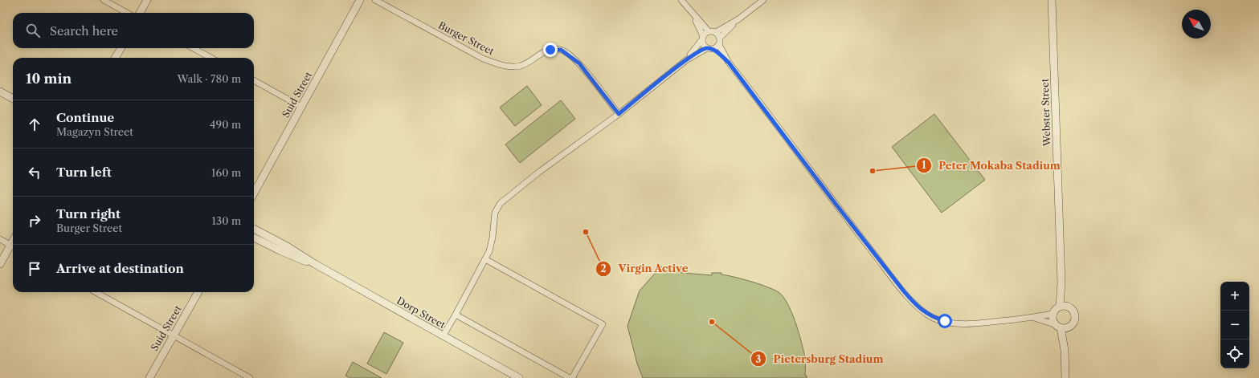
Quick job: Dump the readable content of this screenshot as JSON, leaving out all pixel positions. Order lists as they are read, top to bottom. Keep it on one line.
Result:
{"streets":{"street":["Burger Street","Suid Street","Webster Street","Dorp Street"]},"places":["Peter Mokaba Stadium","Virgin Active","Pietersburg Stadium"],"north":"top left","page":{"search":"Search here","heading":["10 min","Walk · 780 m"],"list":[["Continue","Magazyn Street","490 m"],["Turn left","160 m"],["Turn right","Burger Street","130 m"],"Arrive at destination"],"map_buttons":["+","−"]}}
